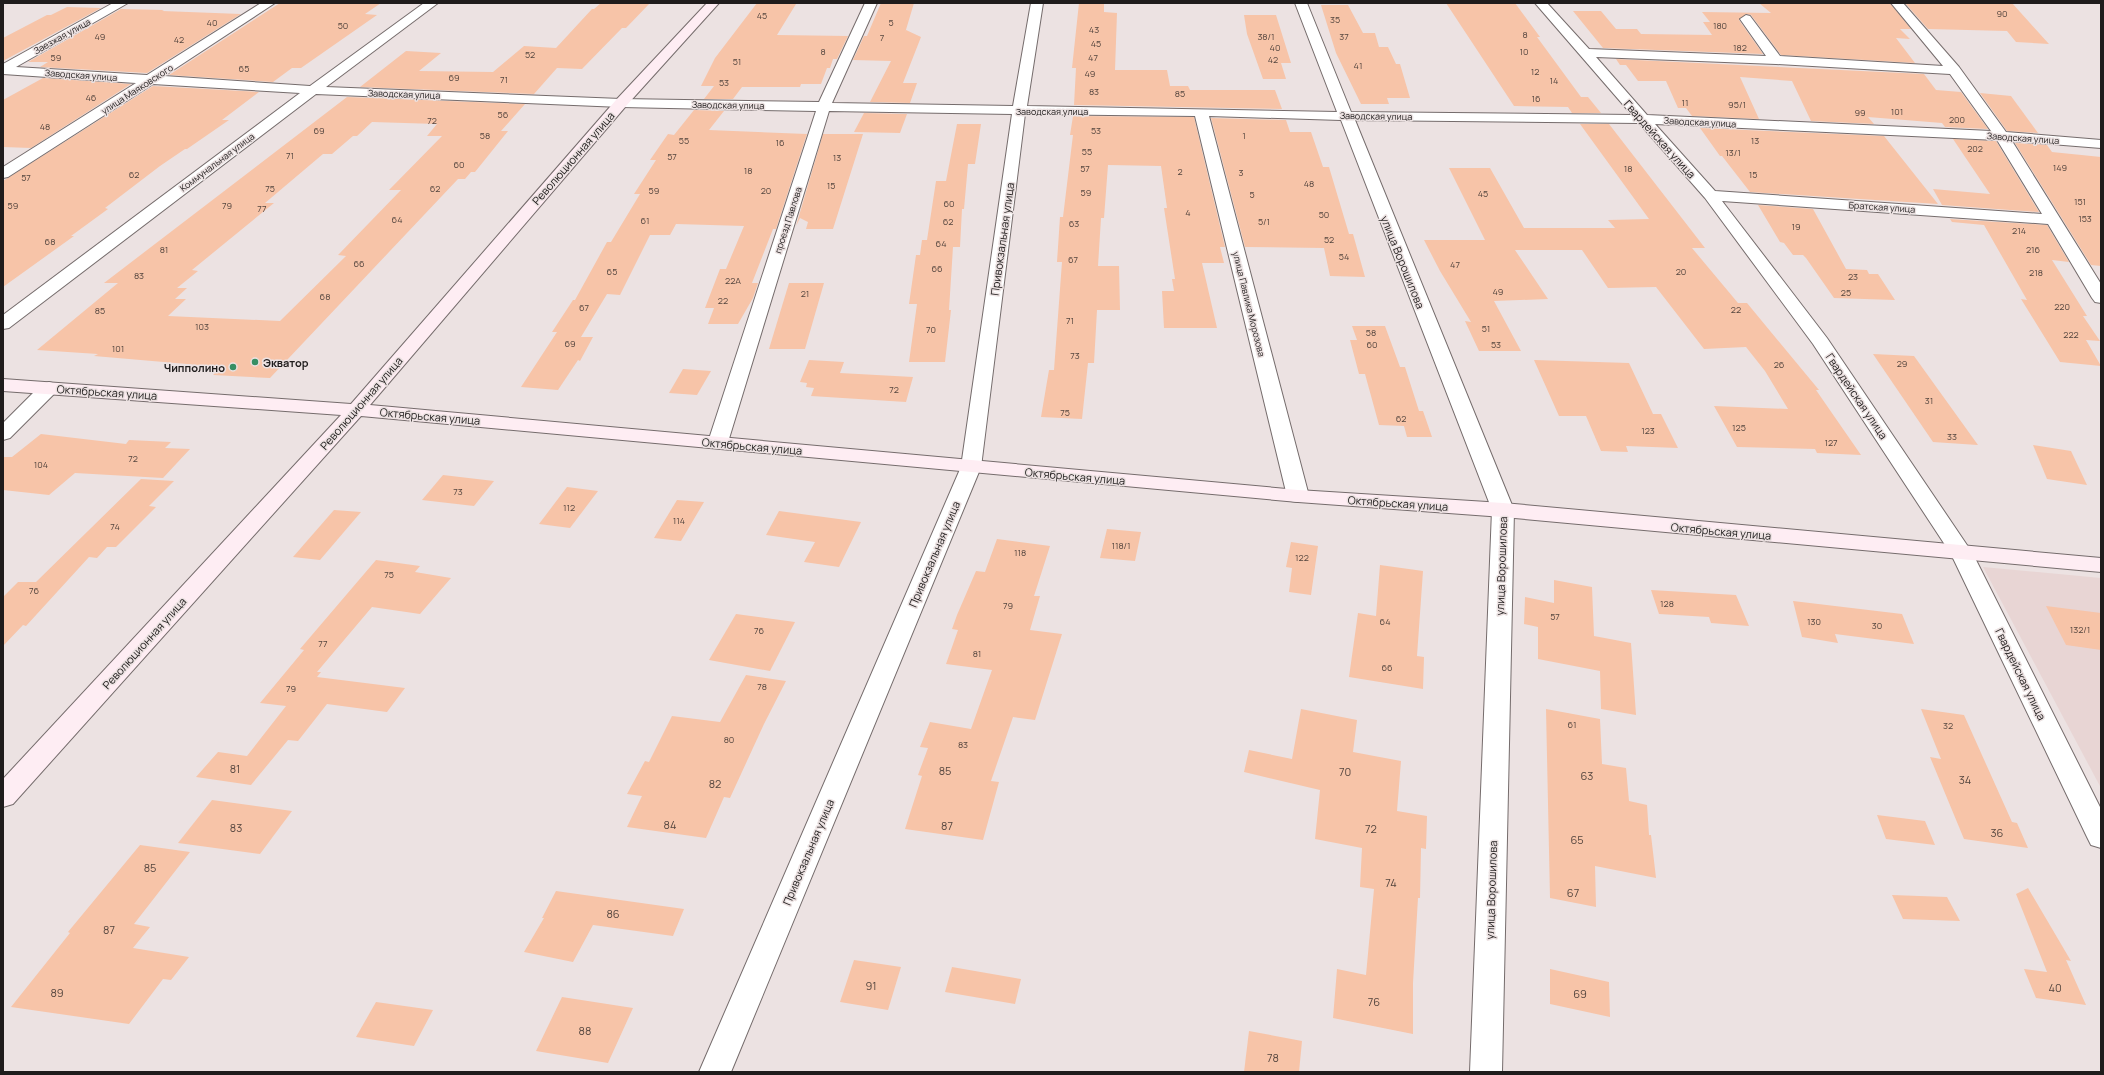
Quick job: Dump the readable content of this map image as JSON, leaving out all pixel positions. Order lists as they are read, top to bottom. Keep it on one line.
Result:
{"streets":{"street":["Заезжая улица","Заводская улица","улица Маяковского","Гвардейская улица","Революционная улица","Коммунальная улица","Братская улица","проезд Павлова","Привокзальная улица","улица Ворошилова","улица Павлика Морозова","Октябрьская улица"]},"crossings":[["Заезжая улица","Заводская улица"],["Заводская улица","улица Маяковского"],["Заводская улица","Гвардейская улица"],["Заводская улица","Революционная улица"],["Заводская улица","Коммунальная улица"],["Заводская улица","проезд Павлова"],["Заводская улица","Привокзальная улица"],["Заводская улица","улица Ворошилова"],["Заводская улица","улица Павлика Морозова"],["Гвардейская улица","Братская улица"],["Гвардейская улица","Октябрьская улица"],["Революционная улица","Октябрьская улица"],["проезд Павлова","Октябрьская улица"],["Привокзальная улица","Октябрьская улица"],["улица Ворошилова","Октябрьская улица"],["улица Павлика Морозова","Октябрьская улица"]],"places":["Экватор","Чипполино"],"house_numbers":["90","45","35","40","5","50","180","43","8","49","38/1","37","7","42","45","40","182","8","10","52","59","47","42","51","41","65","12","49","69","71","14","53","83","85","46","16","11","95/1","101","99","56","200","72","48","69","53","58","1","55","13","16","202","55","13/1","71","57","13","60","149","57","18","18","2","3","62","15","57","48","15","75","62","59","20","59","45","5","151","60","59","79","77","4","50","153","64","61","62","5/1","63","19","214","52","68","64","81","216","54","67","66","47","66","65","20","218","83","23","22А","49","25","21","68","22","220","67","22","85","71","103","51","70","58","222","69","60","53","101","73","29","26","72","31","75","62","125","123","33","127","72","104","73","112","114","74","118/1","118","122","75","76","128","79","57","64","130","30","132/1","76","77","81","66","78","79","61","32","80","83","81","85","70","63","34","82","84","87","83","72","36","65","85","74","67","86","87","91","40","89","69","76","88","78"]}
